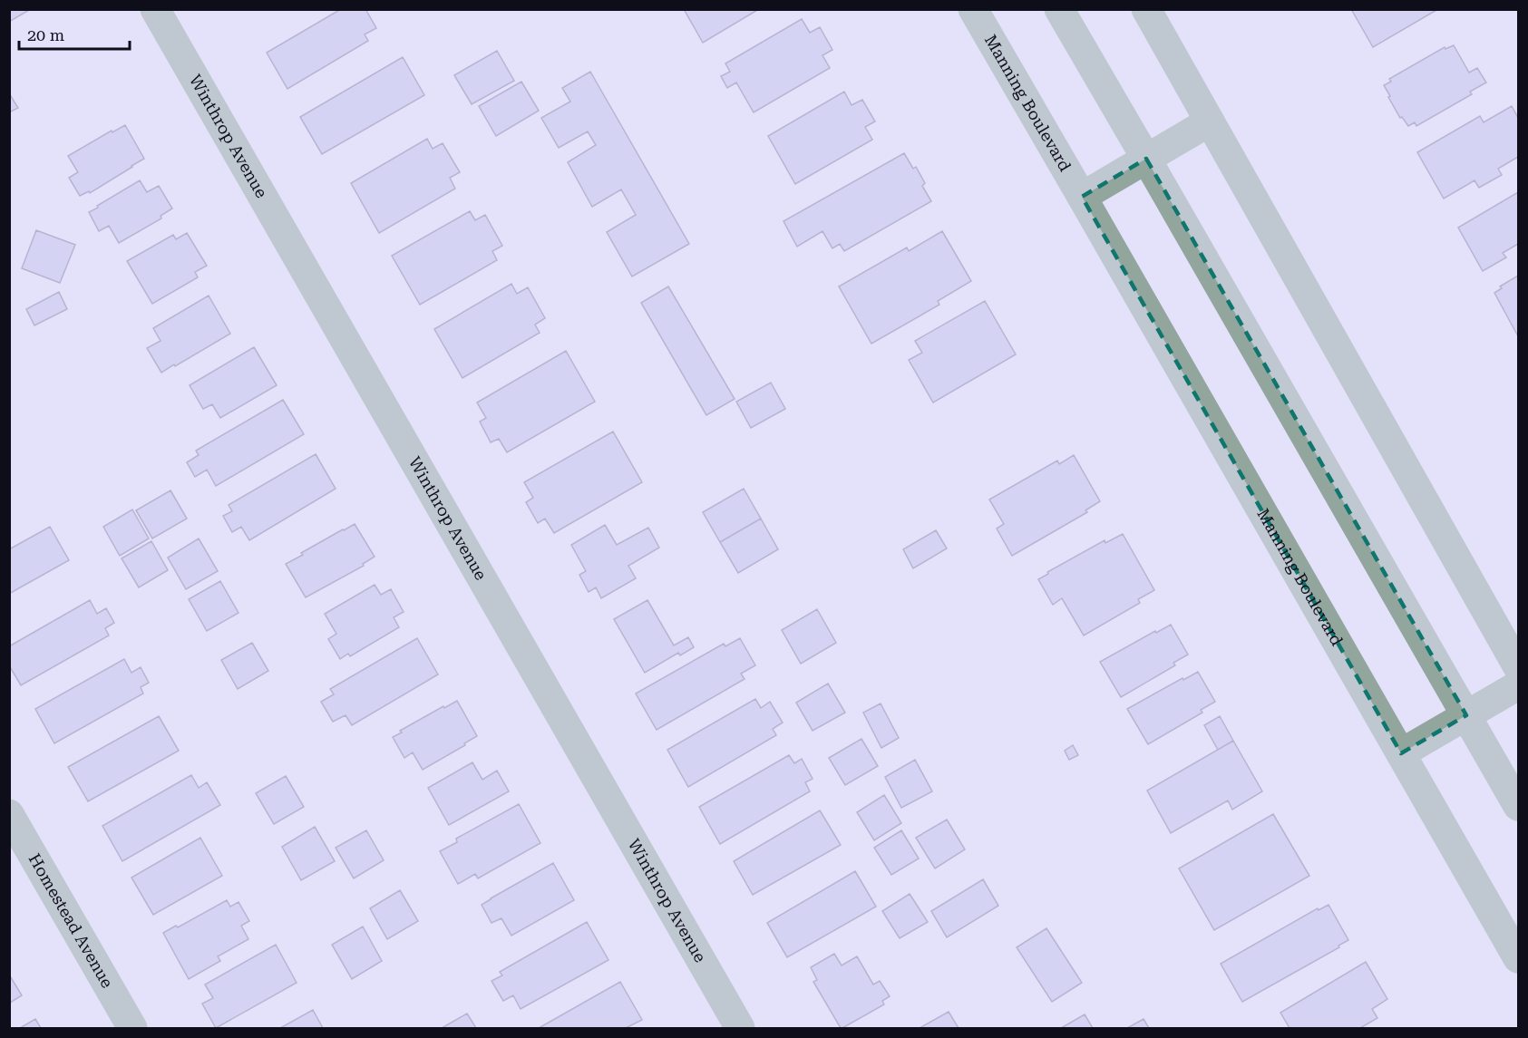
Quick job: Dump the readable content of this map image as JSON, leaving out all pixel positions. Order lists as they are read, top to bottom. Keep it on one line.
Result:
{"streets":{"street":["Manning Boulevard","Winthrop Avenue","Homestead Avenue"]},"scale_bar":"20 m"}
